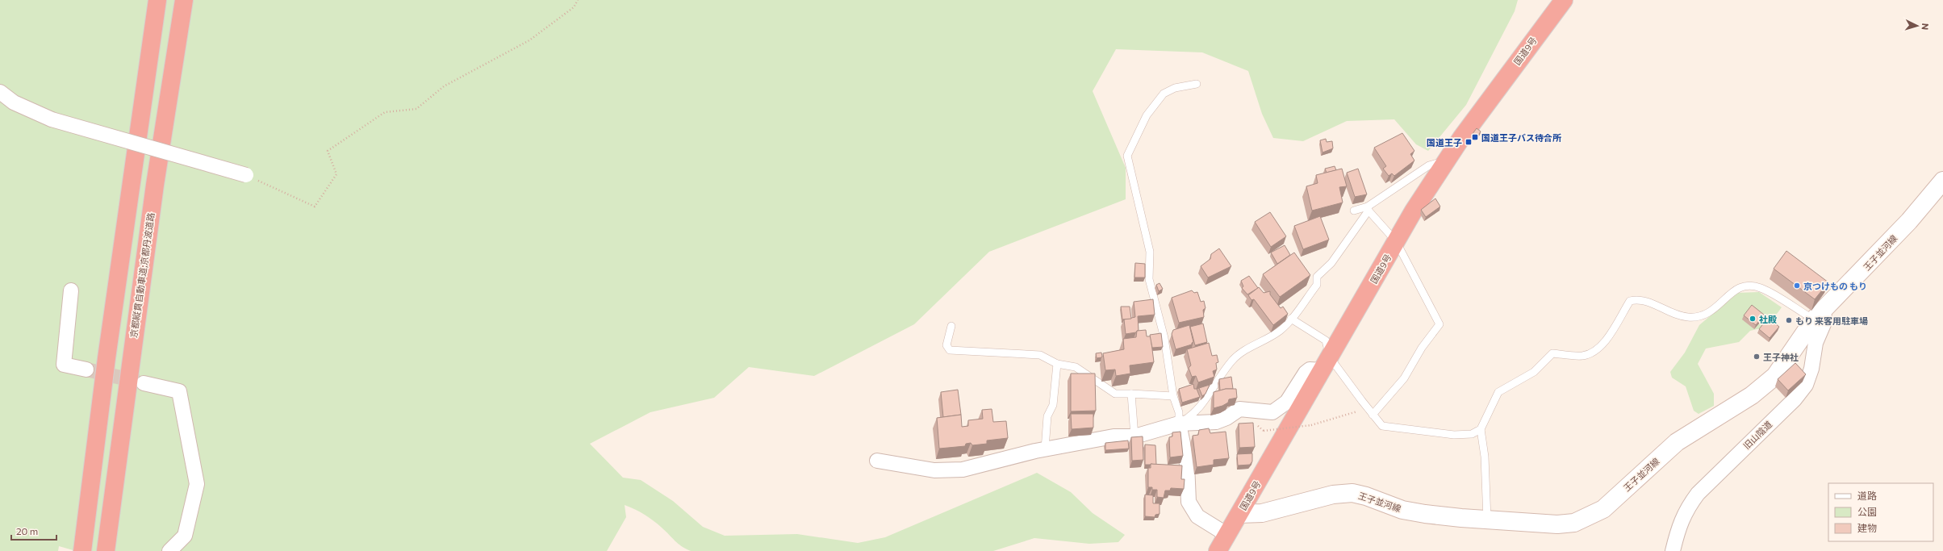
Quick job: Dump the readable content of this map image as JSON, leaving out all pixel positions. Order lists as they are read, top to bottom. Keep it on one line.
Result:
{"streets":{"highway":["国道9号","京都縦貫自動車道;京都丹波道路"],"main road":["王子並河線"],"street":["旧山陰道"]},"crossings":[["国道9号","王子並河線"],["王子並河線","旧山陰道"]],"places":{"transit":["国道王子バス待合所","国道王子"],"other":["京つけもの もり","社殿","もり 来客用駐車場","王子神社"]},"legend":["道路","公園","建物"],"scale_bar":"20 m","north":"right"}
